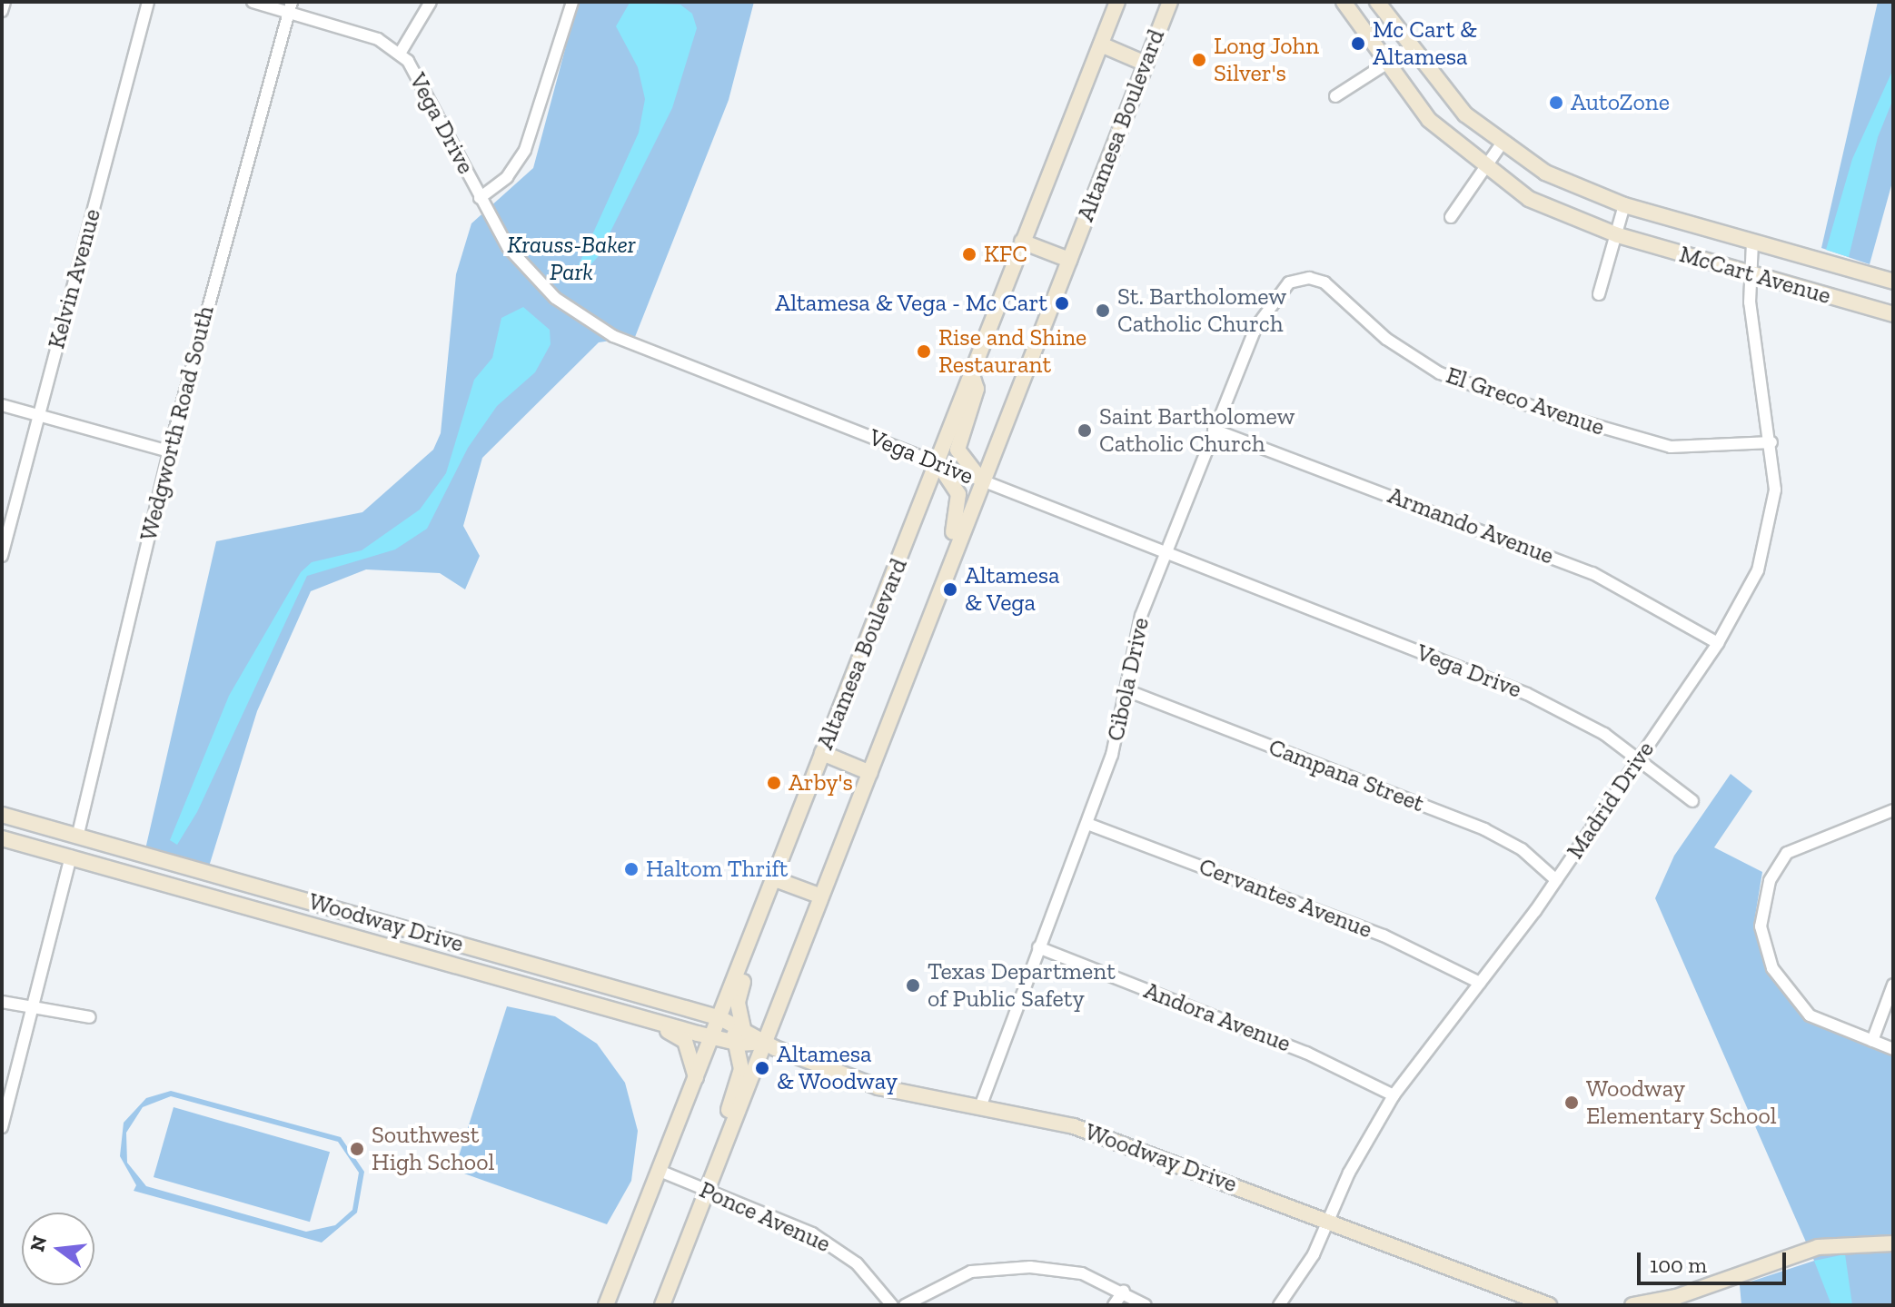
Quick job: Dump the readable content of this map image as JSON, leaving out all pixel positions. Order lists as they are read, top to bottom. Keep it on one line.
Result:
{"streets":{"main road":["Altamesa Boulevard","McCart Avenue","Woodway Drive"],"street":["Vega Drive","Kelvin Avenue","El Greco Avenue","Wedgworth Road South","Armando Avenue","Cibola Drive","Campana Street","Madrid Drive","Cervantes Avenue","Andora Avenue","Ponce Avenue"]},"crossings":[["Vega Drive","Altamesa Boulevard"],["Vega Drive","Wedgworth Road South"],["Vega Drive","Cibola Drive"],["Vega Drive","Madrid Drive"],["Altamesa Boulevard","Woodway Drive"],["Altamesa Boulevard","Ponce Avenue"],["McCart Avenue","Madrid Drive"],["El Greco Avenue","Cibola Drive"],["El Greco Avenue","Madrid Drive"],["Wedgworth Road South","Woodway Drive"],["Armando Avenue","Cibola Drive"],["Armando Avenue","Madrid Drive"],["Cibola Drive","Campana Street"],["Cibola Drive","Cervantes Avenue"],["Cibola Drive","Woodway Drive"],["Cibola Drive","Andora Avenue"],["Campana Street","Madrid Drive"],["Madrid Drive","Cervantes Avenue"],["Madrid Drive","Woodway Drive"],["Madrid Drive","Andora Avenue"]],"parks":["Krauss-Baker Park"],"places":["Mc Cart & Altamesa","Long John Silver's","AutoZone","KFC","Altamesa & Vega - Mc Cart","St. Bartholomew Catholic Church","Rise and Shine Restaurant","Saint Bartholomew Catholic Church","Altamesa & Vega","Arby's","Haltom Thrift","Texas Department of Public Safety","Altamesa & Woodway","Woodway Elementary School","Southwest High School"],"scale_bar":"100 m","north":"left"}
